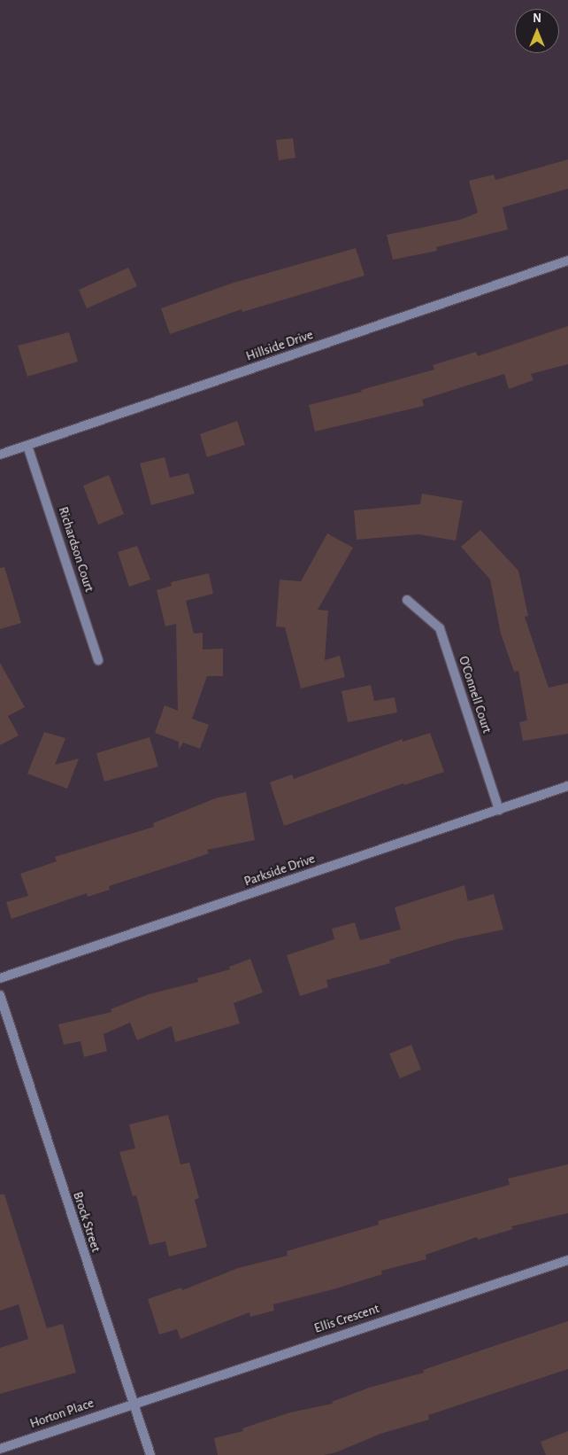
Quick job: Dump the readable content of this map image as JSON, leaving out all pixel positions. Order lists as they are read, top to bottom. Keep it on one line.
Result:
{"streets":{"street":["Hillside Drive","Richardson Court","O'Connell Court","Parkside Drive","Brock Street","Ellis Crescent","Horton Place"]},"crossings":[["Hillside Drive","Richardson Court"],["O'Connell Court","Parkside Drive"],["Brock Street","Ellis Crescent"],["Brock Street","Horton Place"],["Ellis Crescent","Horton Place"]],"north":"top"}
